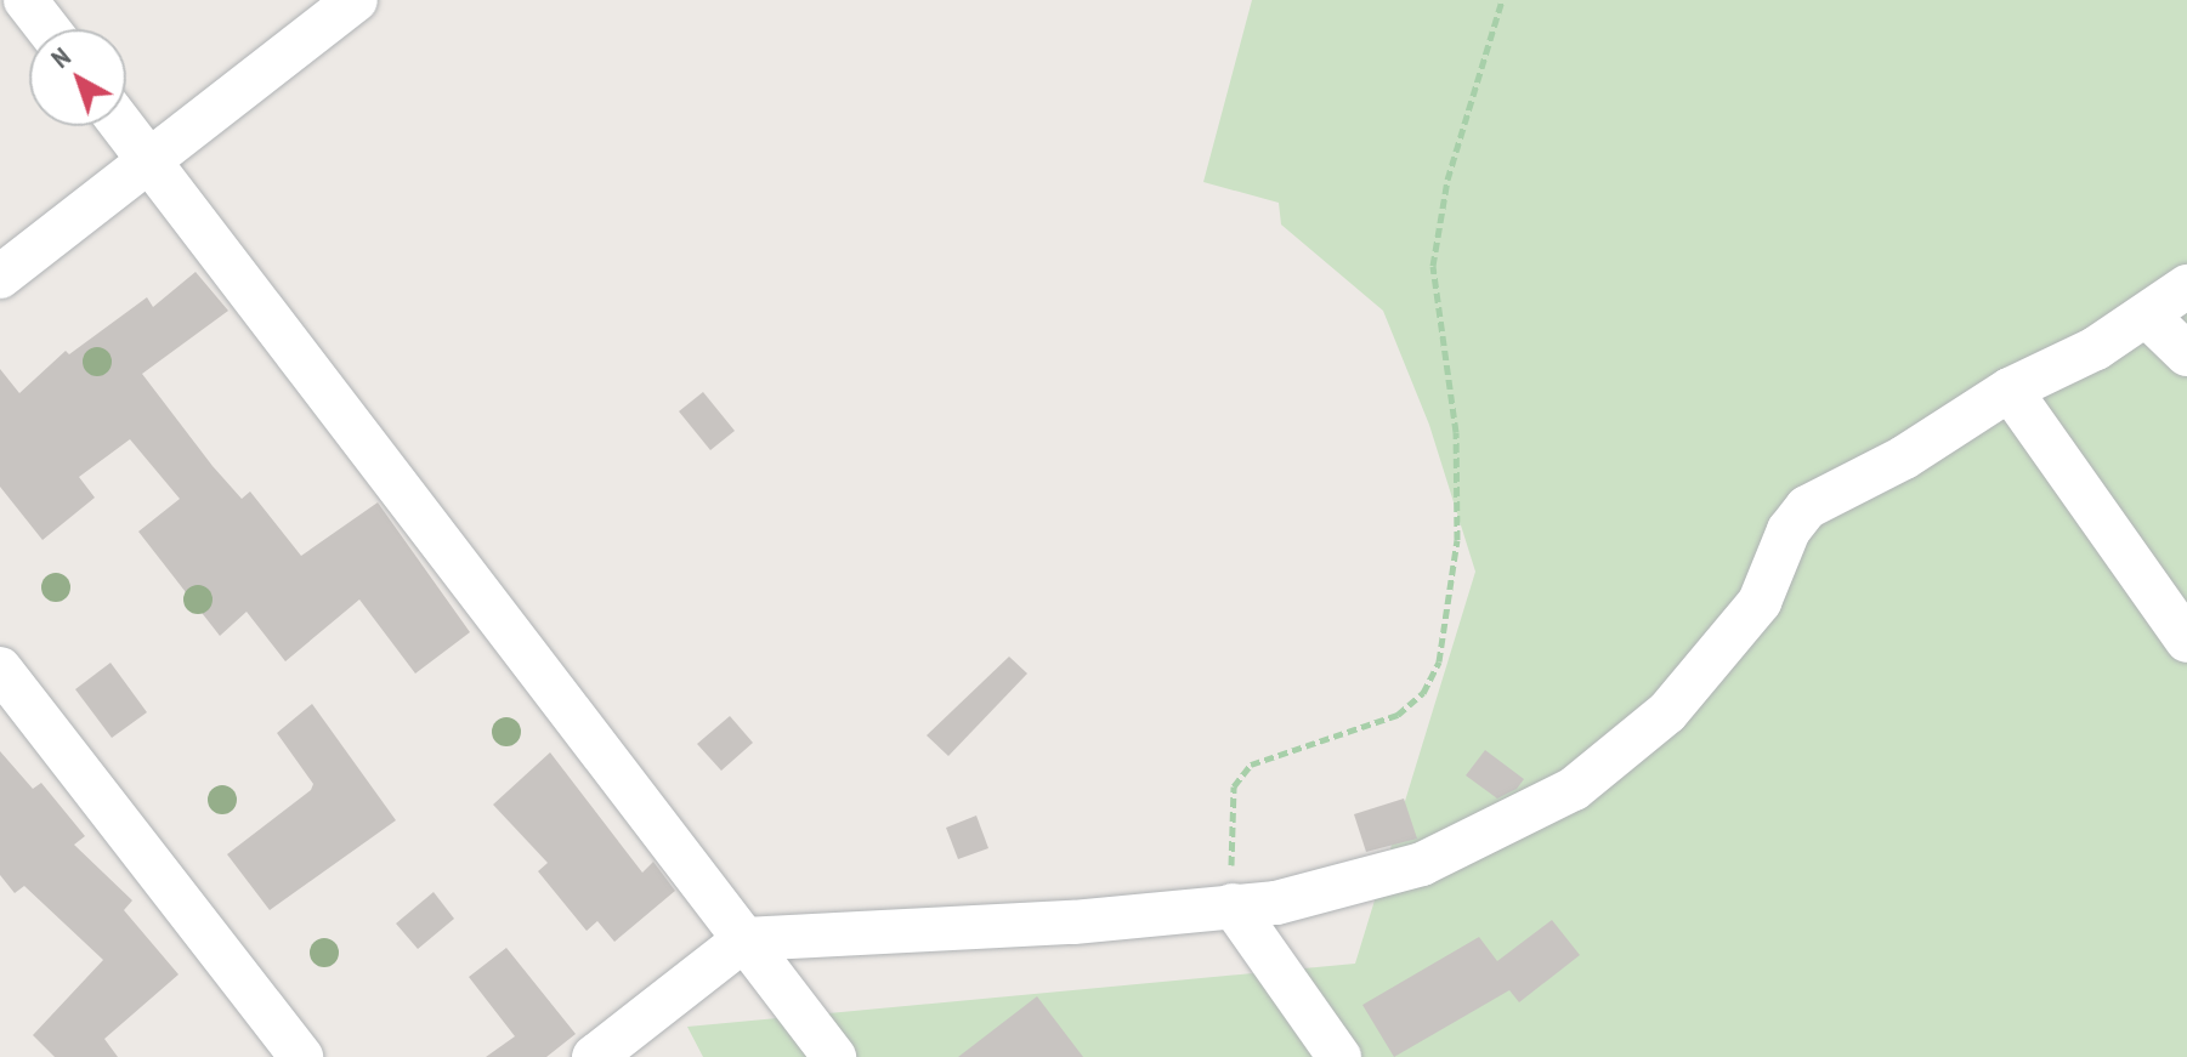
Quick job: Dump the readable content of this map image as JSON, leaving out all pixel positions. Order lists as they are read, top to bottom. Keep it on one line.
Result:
{"north":"top left"}
